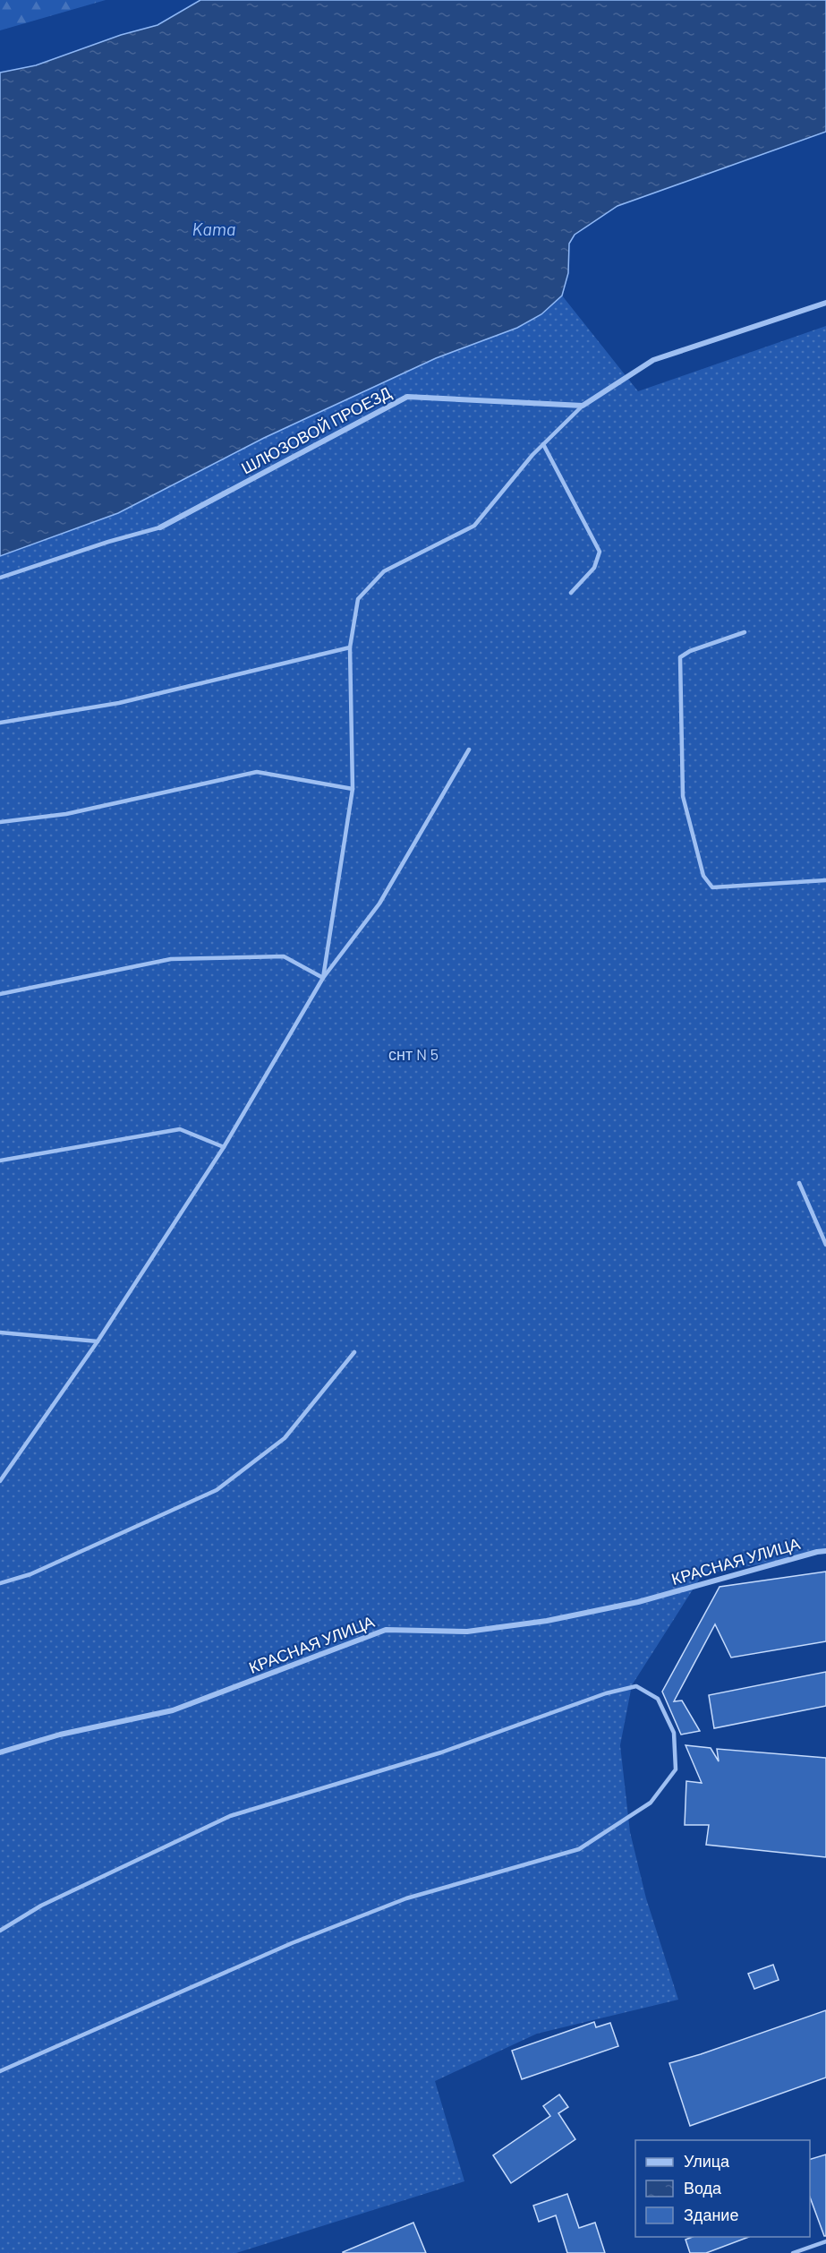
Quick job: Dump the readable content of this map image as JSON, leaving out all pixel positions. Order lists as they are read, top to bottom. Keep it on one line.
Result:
{"streets":{"street":["ШЛЮЗОВОЙ ПРОЕЗД","КРАСНАЯ УЛИЦА"]},"water":["Kama"],"parks":["снт N 5"],"legend":["Улица","Вода","Здание"]}
